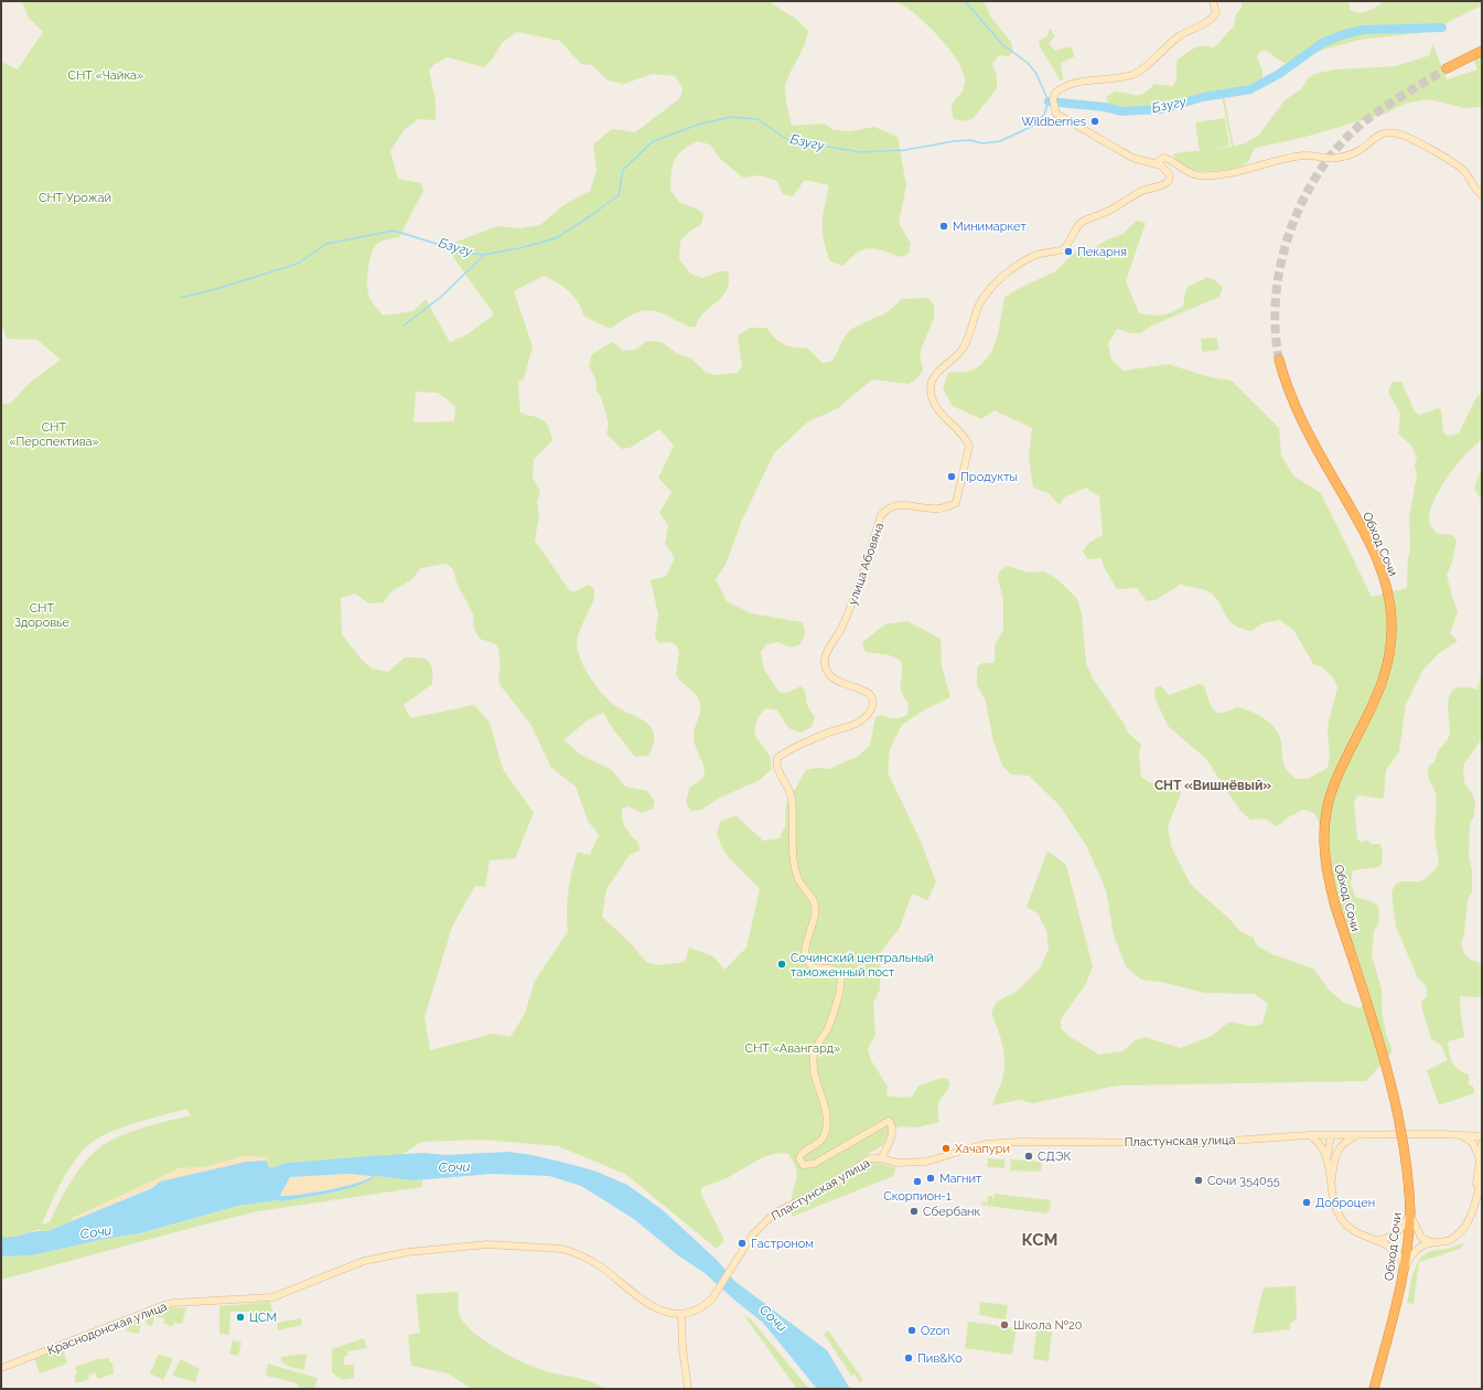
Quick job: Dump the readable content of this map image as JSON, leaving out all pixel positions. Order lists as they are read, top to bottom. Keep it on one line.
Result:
{"streets":{"highway":["Обход Сочи"],"street":["улица Абовяна","Пластунская улица","Краснодонская улица"]},"crossings":[["улица Абовяна","Пластунская улица"],["Пластунская улица","Краснодонская улица"]],"districts":["СНТ «Вишнёвый»","КСМ"],"water":["Бзугу","Сочи"],"parks":["СНТ «Чайка»","СНТ Урожай","СНТ «Перспектива»","СНТ Здоровье","СНТ «Авангард»"],"places":["Wildberries","Минимаркет","Пекарня","Продукты","Сочинский центральный таможенный пост","Хачапури","СДЭК","Магнит","Сочи 354055","Скорпион-1","Доброцен","Сбербанк","Гастроном","ЦСМ","Школа №20","Ozon","Пив&Ко"]}
